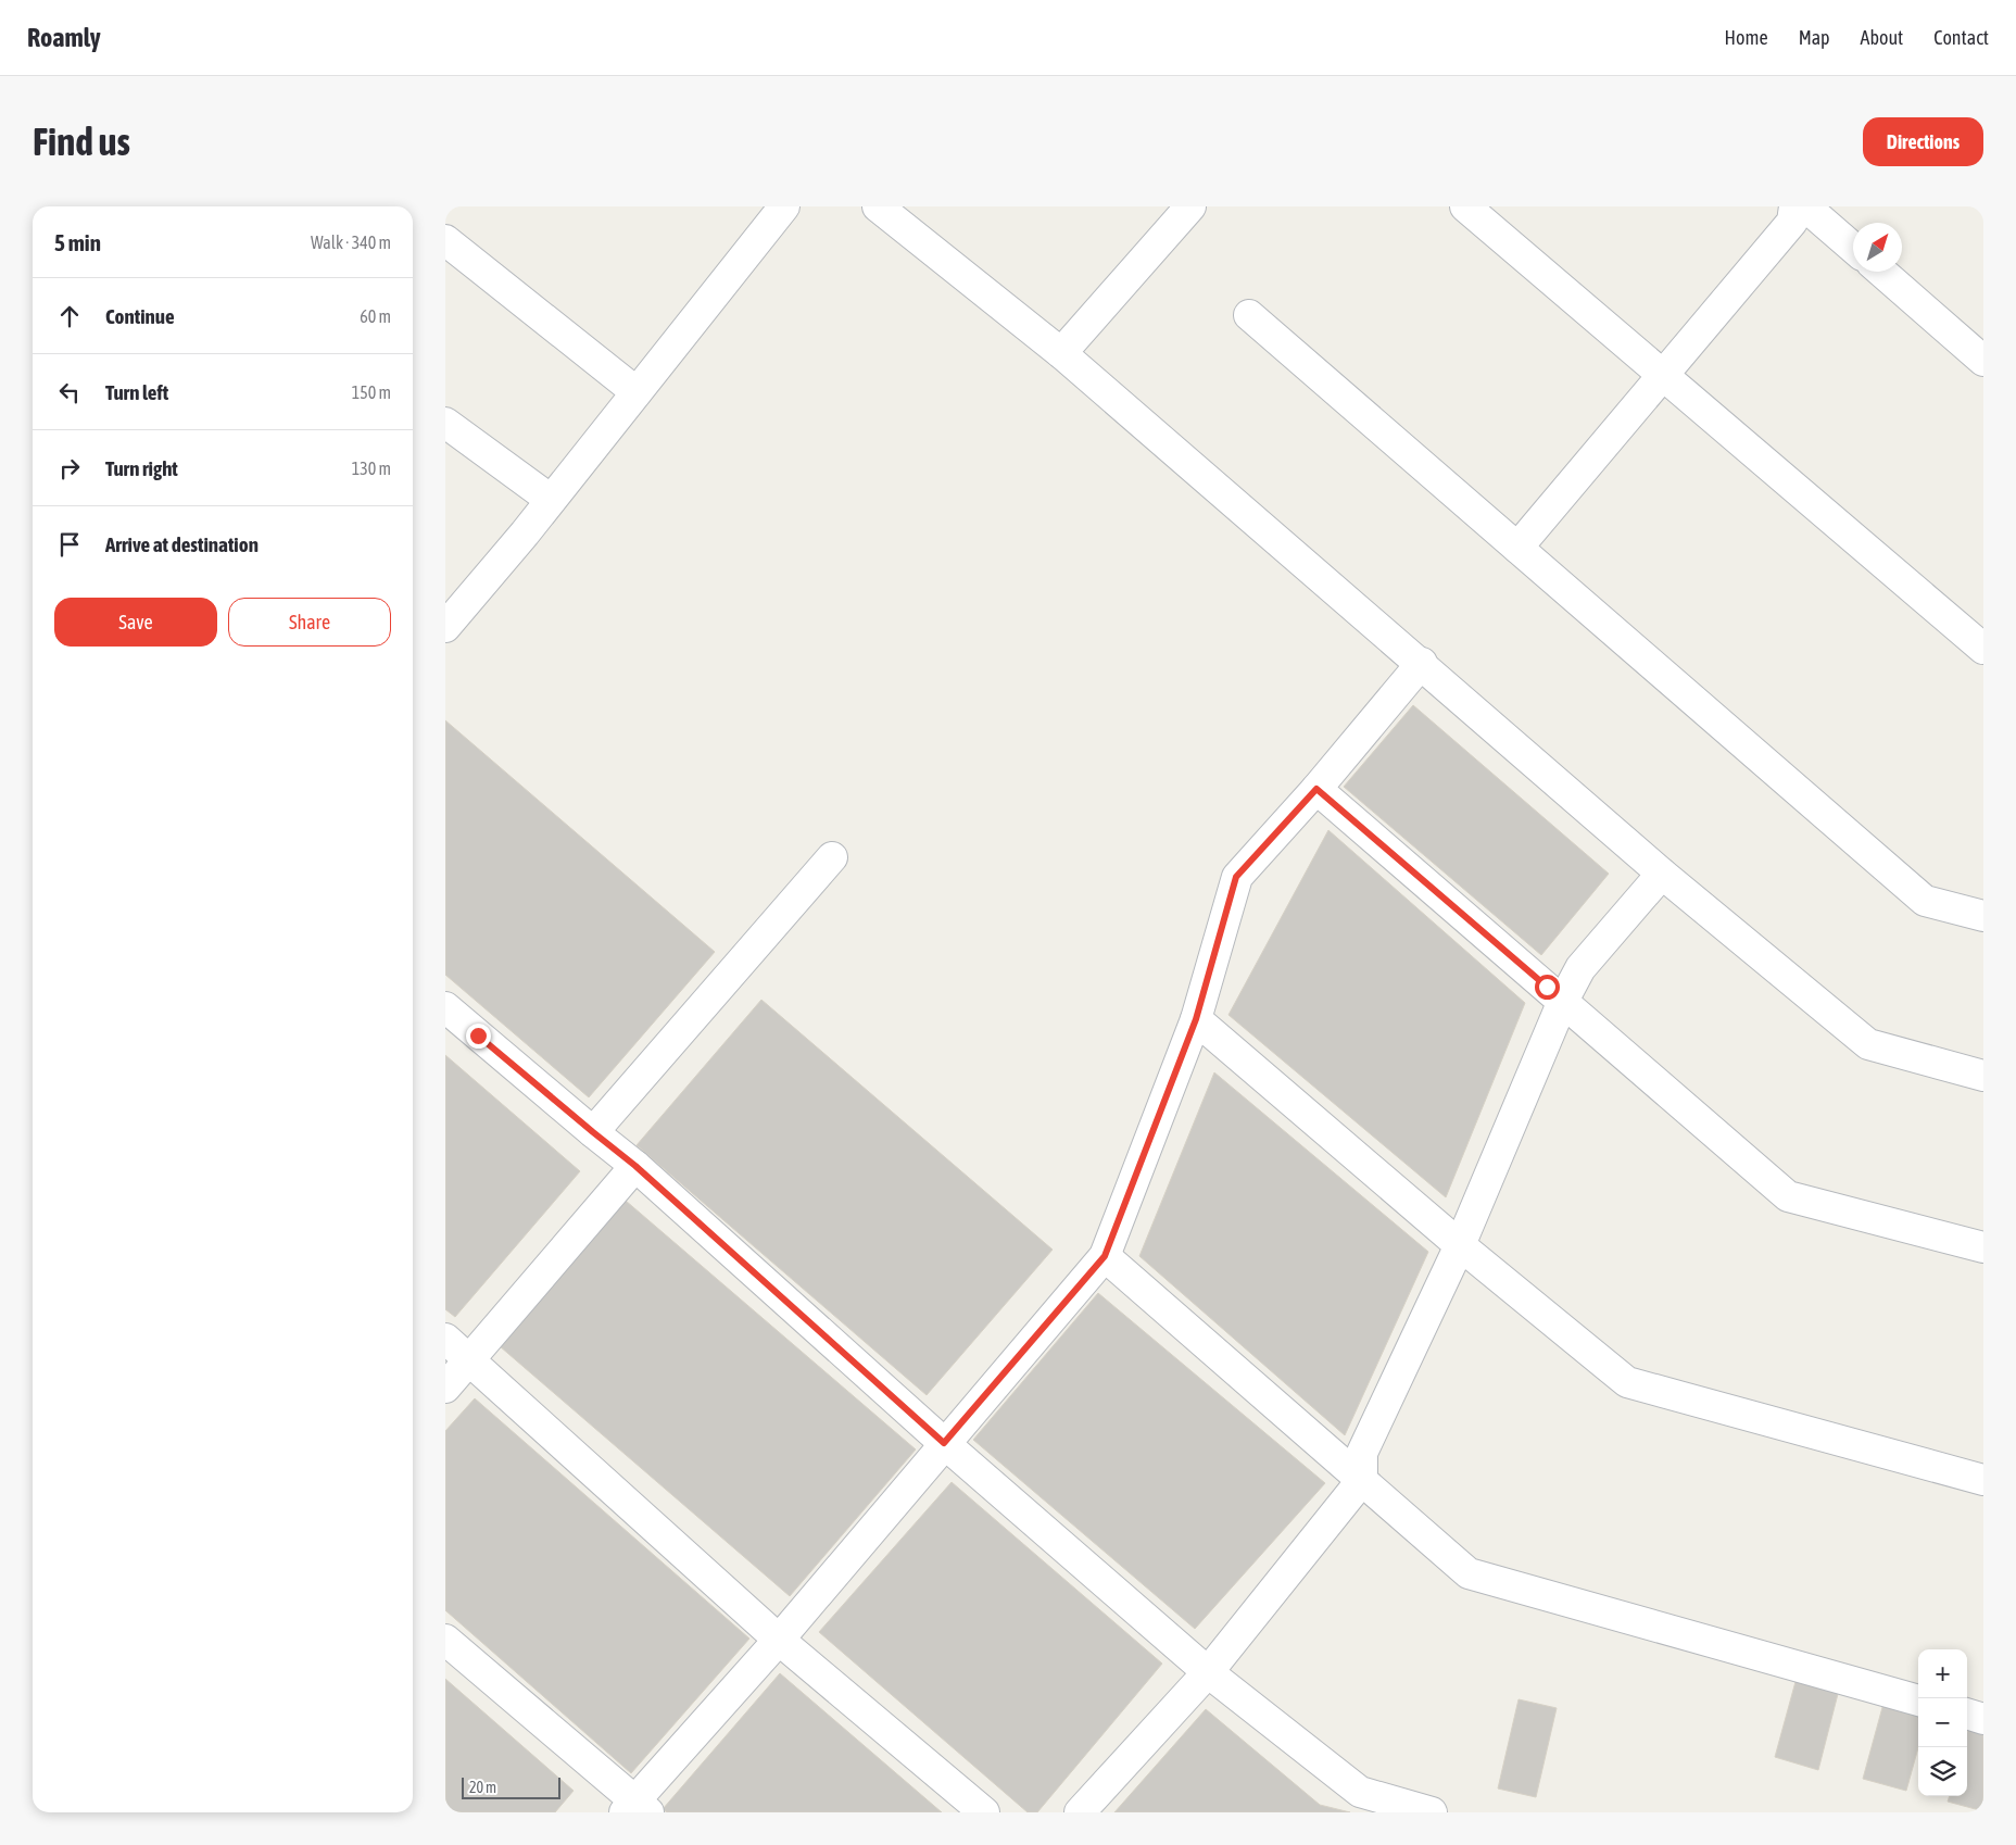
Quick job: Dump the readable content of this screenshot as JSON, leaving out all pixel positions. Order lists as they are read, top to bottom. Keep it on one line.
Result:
{"scale_bar":"20 m","north":"top right","page":{"header":"Roamly","nav":["Home","Map","About","Contact"],"buttons":["Directions",["Save","Share"]],"title":"Find us","heading":["5 min","Walk · 340 m"],"list":[["Continue","60 m"],["Turn left","150 m"],["Turn right","130 m"],"Arrive at destination"],"map_buttons":["+","−"],"scale":"20 m"}}
